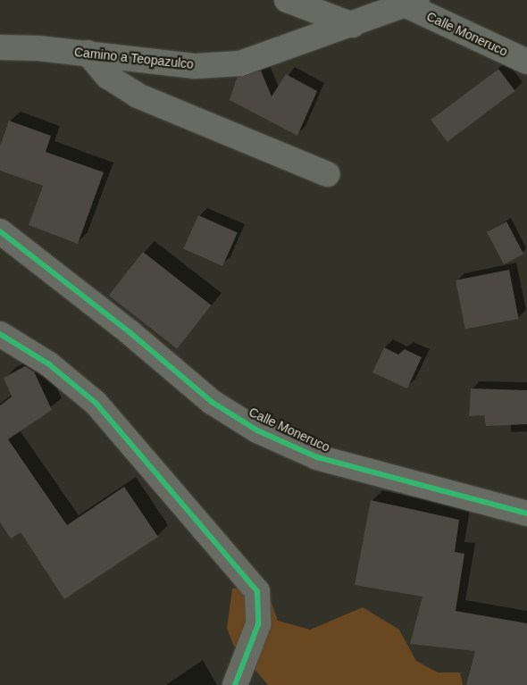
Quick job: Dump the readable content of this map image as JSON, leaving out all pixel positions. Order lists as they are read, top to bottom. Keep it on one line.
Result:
{"streets":{"street":["Calle Moneruco","Camino a Teopazulco"]},"crossings":[["Calle Moneruco","Camino a Teopazulco"]]}
